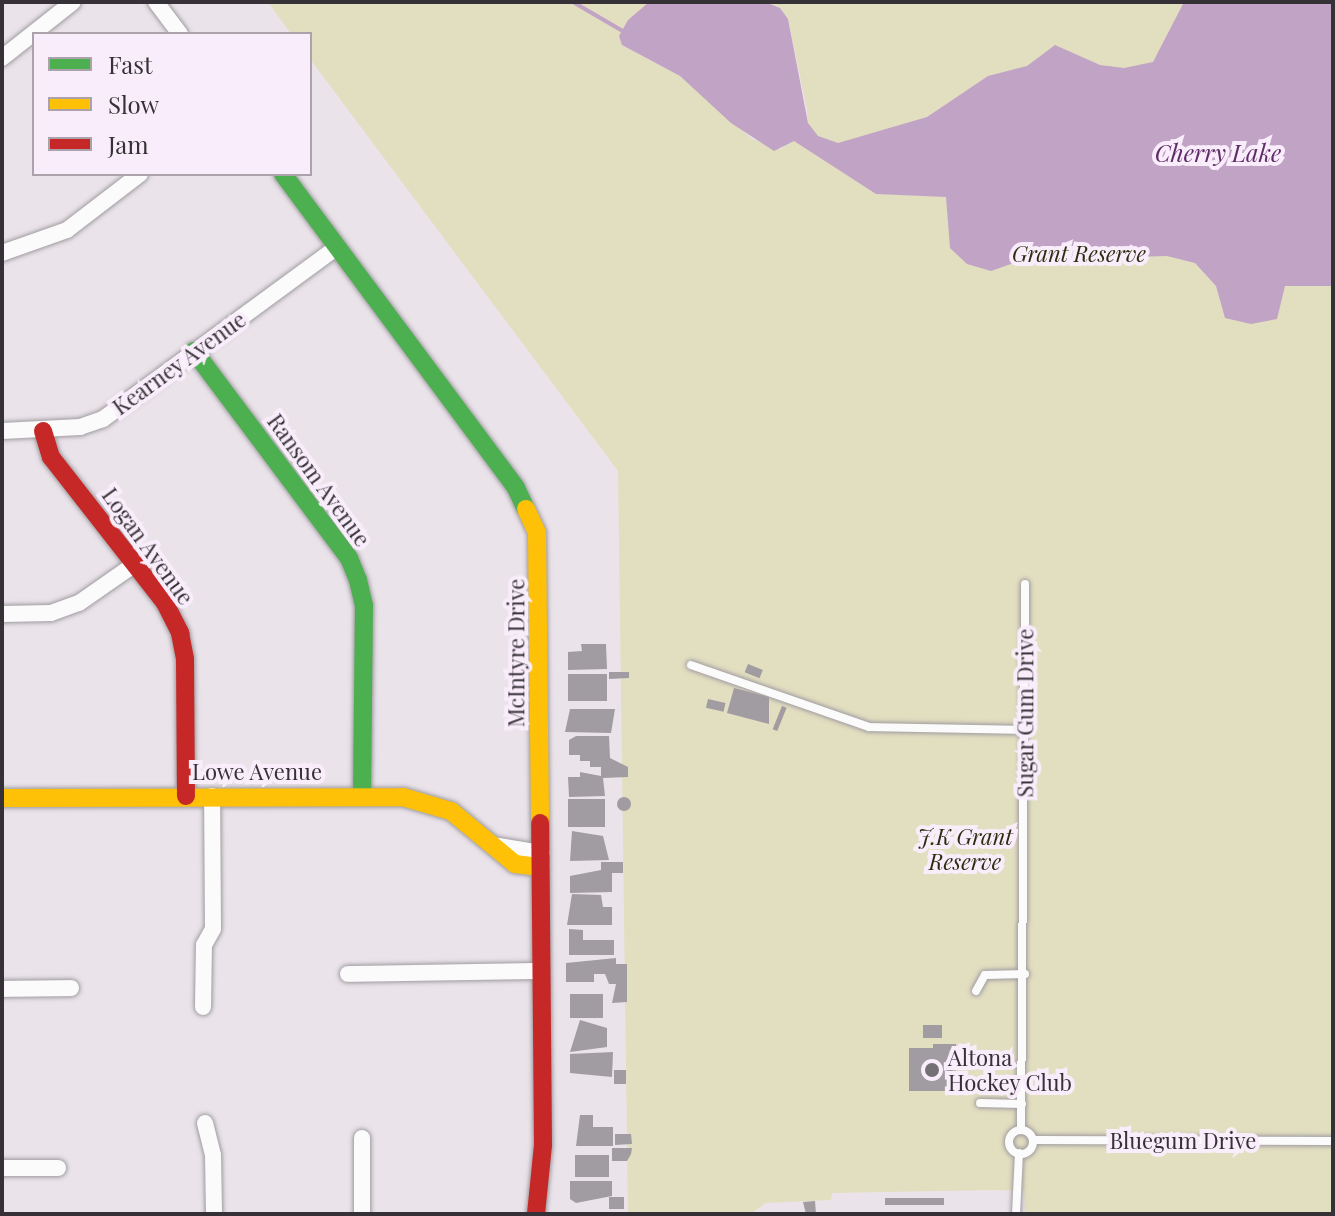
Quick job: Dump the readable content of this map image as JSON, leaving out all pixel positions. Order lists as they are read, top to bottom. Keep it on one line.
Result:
{"streets":{"street":["Kearney Avenue","Ransom Avenue","Logan Avenue","McIntyre Drive","Lowe Avenue"],"lane":["Sugar Gum Drive","Bluegum Drive"]},"crossings":[["Kearney Avenue","Ransom Avenue"],["Kearney Avenue","Logan Avenue"],["Kearney Avenue","McIntyre Drive"],["Ransom Avenue","Lowe Avenue"],["Logan Avenue","Lowe Avenue"],["McIntyre Drive","Lowe Avenue"]],"water":["Cherry Lake"],"parks":["Grant Reserve","J.K Grant Reserve"],"places":["Altona Hockey Club"],"legend":["Fast","Slow","Jam"]}
